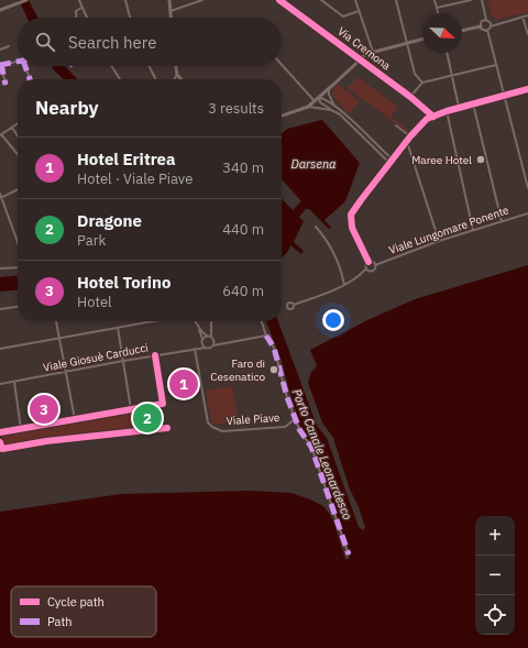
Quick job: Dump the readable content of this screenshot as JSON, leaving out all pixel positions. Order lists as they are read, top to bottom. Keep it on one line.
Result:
{"streets":{"street":["Via Cremona","Viale Lungomare Ponente","Viale Giosuè Carducci","Viale Piave"]},"crossings":[["Viale Giosuè Carducci","Viale Piave"]],"water":["Darsena","Porto Canale Leonardesco"],"places":["Maree Hotel","Faro di Cesenatico"],"legend":["Cycle path","Path"],"north":"bottom right","page":{"search":"Search here","heading":["Nearby","3 results"],"list":[{"mark":"1","name":"Hotel Eritrea","note":"Hotel · Viale Piave","value":"340 m"},{"mark":"2","name":"Dragone","note":"Park","value":"440 m"},{"mark":"3","name":"Hotel Torino","note":"Hotel","value":"640 m"}],"pins":["1","3","2"],"map_buttons":["+","−"]}}
